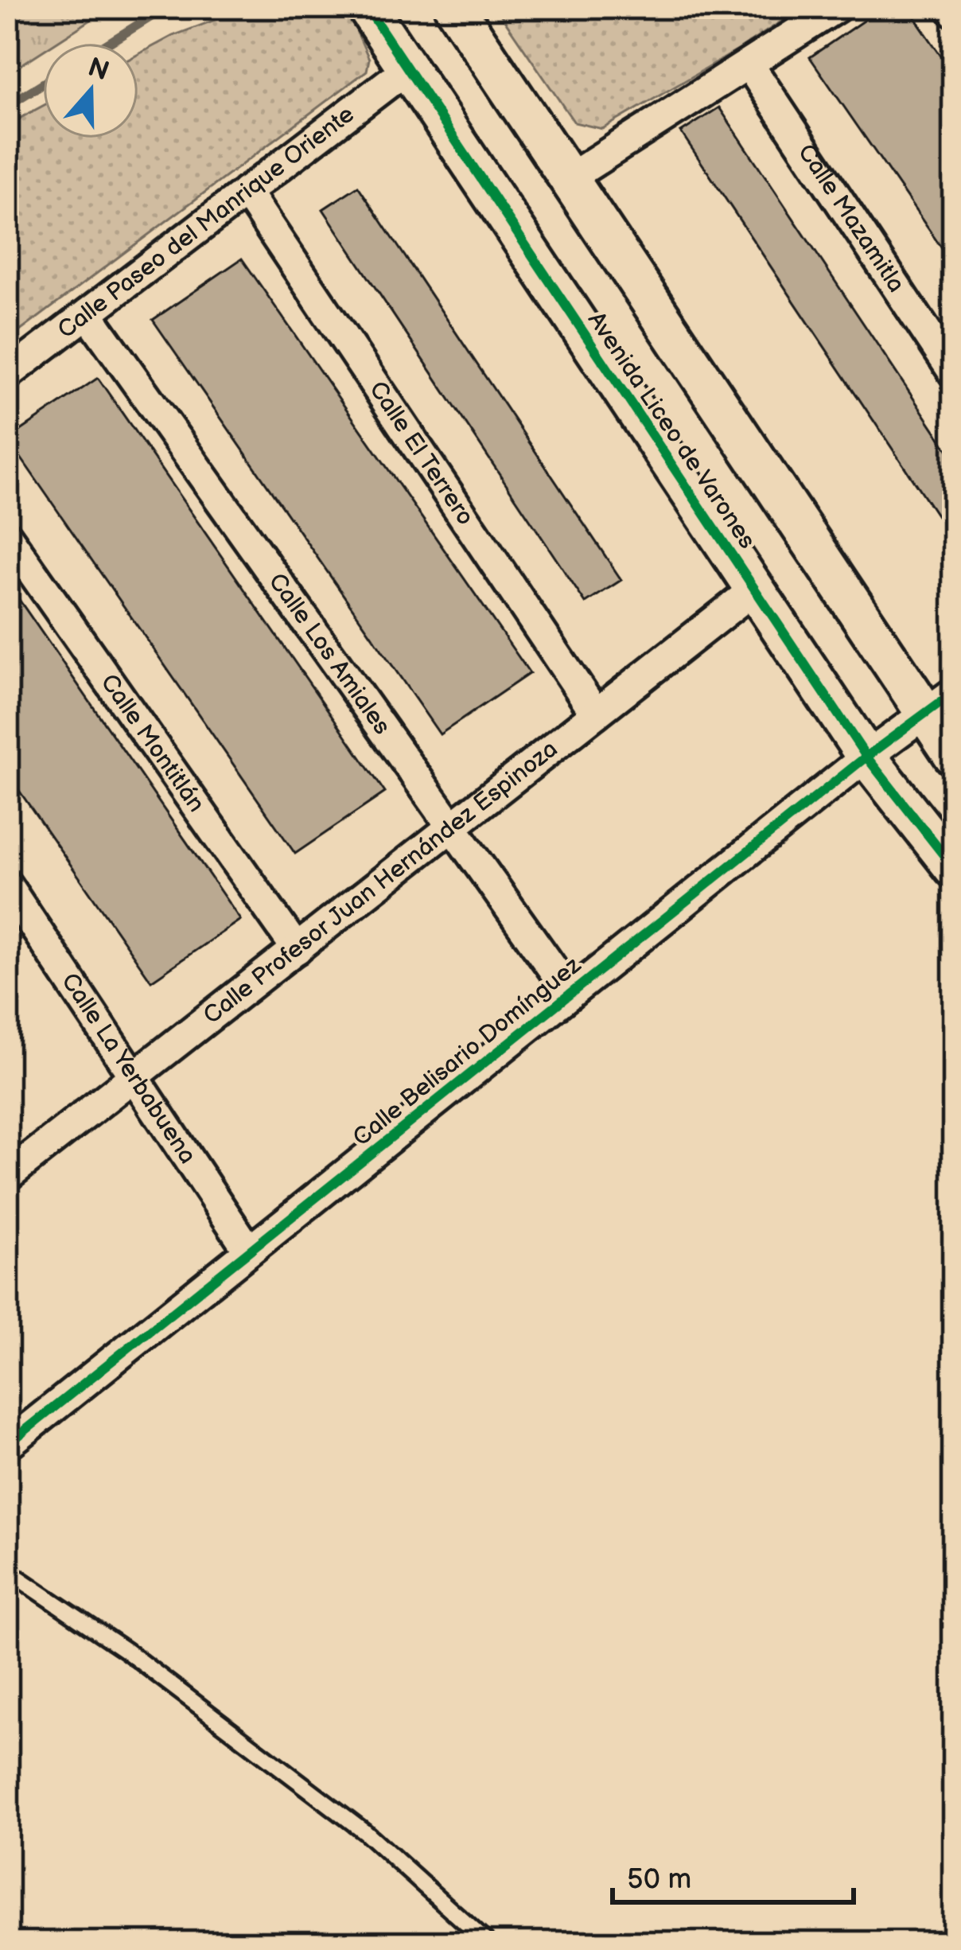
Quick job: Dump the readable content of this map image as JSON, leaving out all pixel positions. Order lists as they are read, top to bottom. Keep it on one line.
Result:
{"streets":{"street":["Calle Mazamitla","Calle Paseo del Manrique Oriente","Avenida Liceo de Varones","Calle El Terrero","Calle Los Amiales","Calle Montitlán","Calle Profesor Juan Hernández Espinoza","Calle Belisario Domínguez","Calle La Yerbabuena"]},"crossings":[["Calle Paseo del Manrique Oriente","Avenida Liceo de Varones"],["Calle Paseo del Manrique Oriente","Calle El Terrero"],["Calle Paseo del Manrique Oriente","Calle Los Amiales"],["Avenida Liceo de Varones","Calle Profesor Juan Hernández Espinoza"],["Avenida Liceo de Varones","Calle Belisario Domínguez"],["Calle El Terrero","Calle Profesor Juan Hernández Espinoza"],["Calle Los Amiales","Calle Profesor Juan Hernández Espinoza"],["Calle Los Amiales","Calle Belisario Domínguez"],["Calle Montitlán","Calle Profesor Juan Hernández Espinoza"],["Calle Profesor Juan Hernández Espinoza","Calle La Yerbabuena"],["Calle Belisario Domínguez","Calle La Yerbabuena"]],"scale_bar":"50 m","north":"top"}
